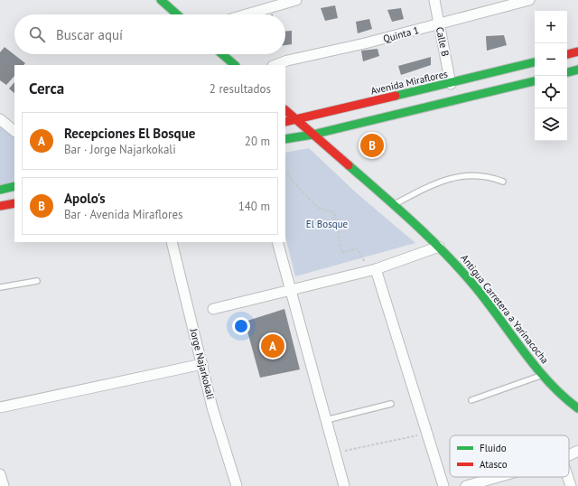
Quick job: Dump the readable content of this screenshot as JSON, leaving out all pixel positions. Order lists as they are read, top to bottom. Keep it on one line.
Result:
{"streets":{"street":["Quinta 1","Calle B","Avenida Miraflores","Antigua Carretera a Yarinacocha","Jorge Najarkokali"]},"crossings":[["Quinta 1","Calle B"],["Calle B","Avenida Miraflores"],["Avenida Miraflores","Antigua Carretera a Yarinacocha"]],"parks":["El Bosque"],"legend":["Fluido","Atasco"],"page":{"map_buttons":["+","−"],"search":"Buscar aquí","heading":["Cerca","2 resultados"],"list":[{"mark":"A","name":"Recepciones El Bosque","note":"Bar · Jorge Najarkokali","value":"20 m"},{"mark":"B","name":"Apolo's","note":"Bar · Avenida Miraflores","value":"140 m"}],"pins":["B","A"]}}
